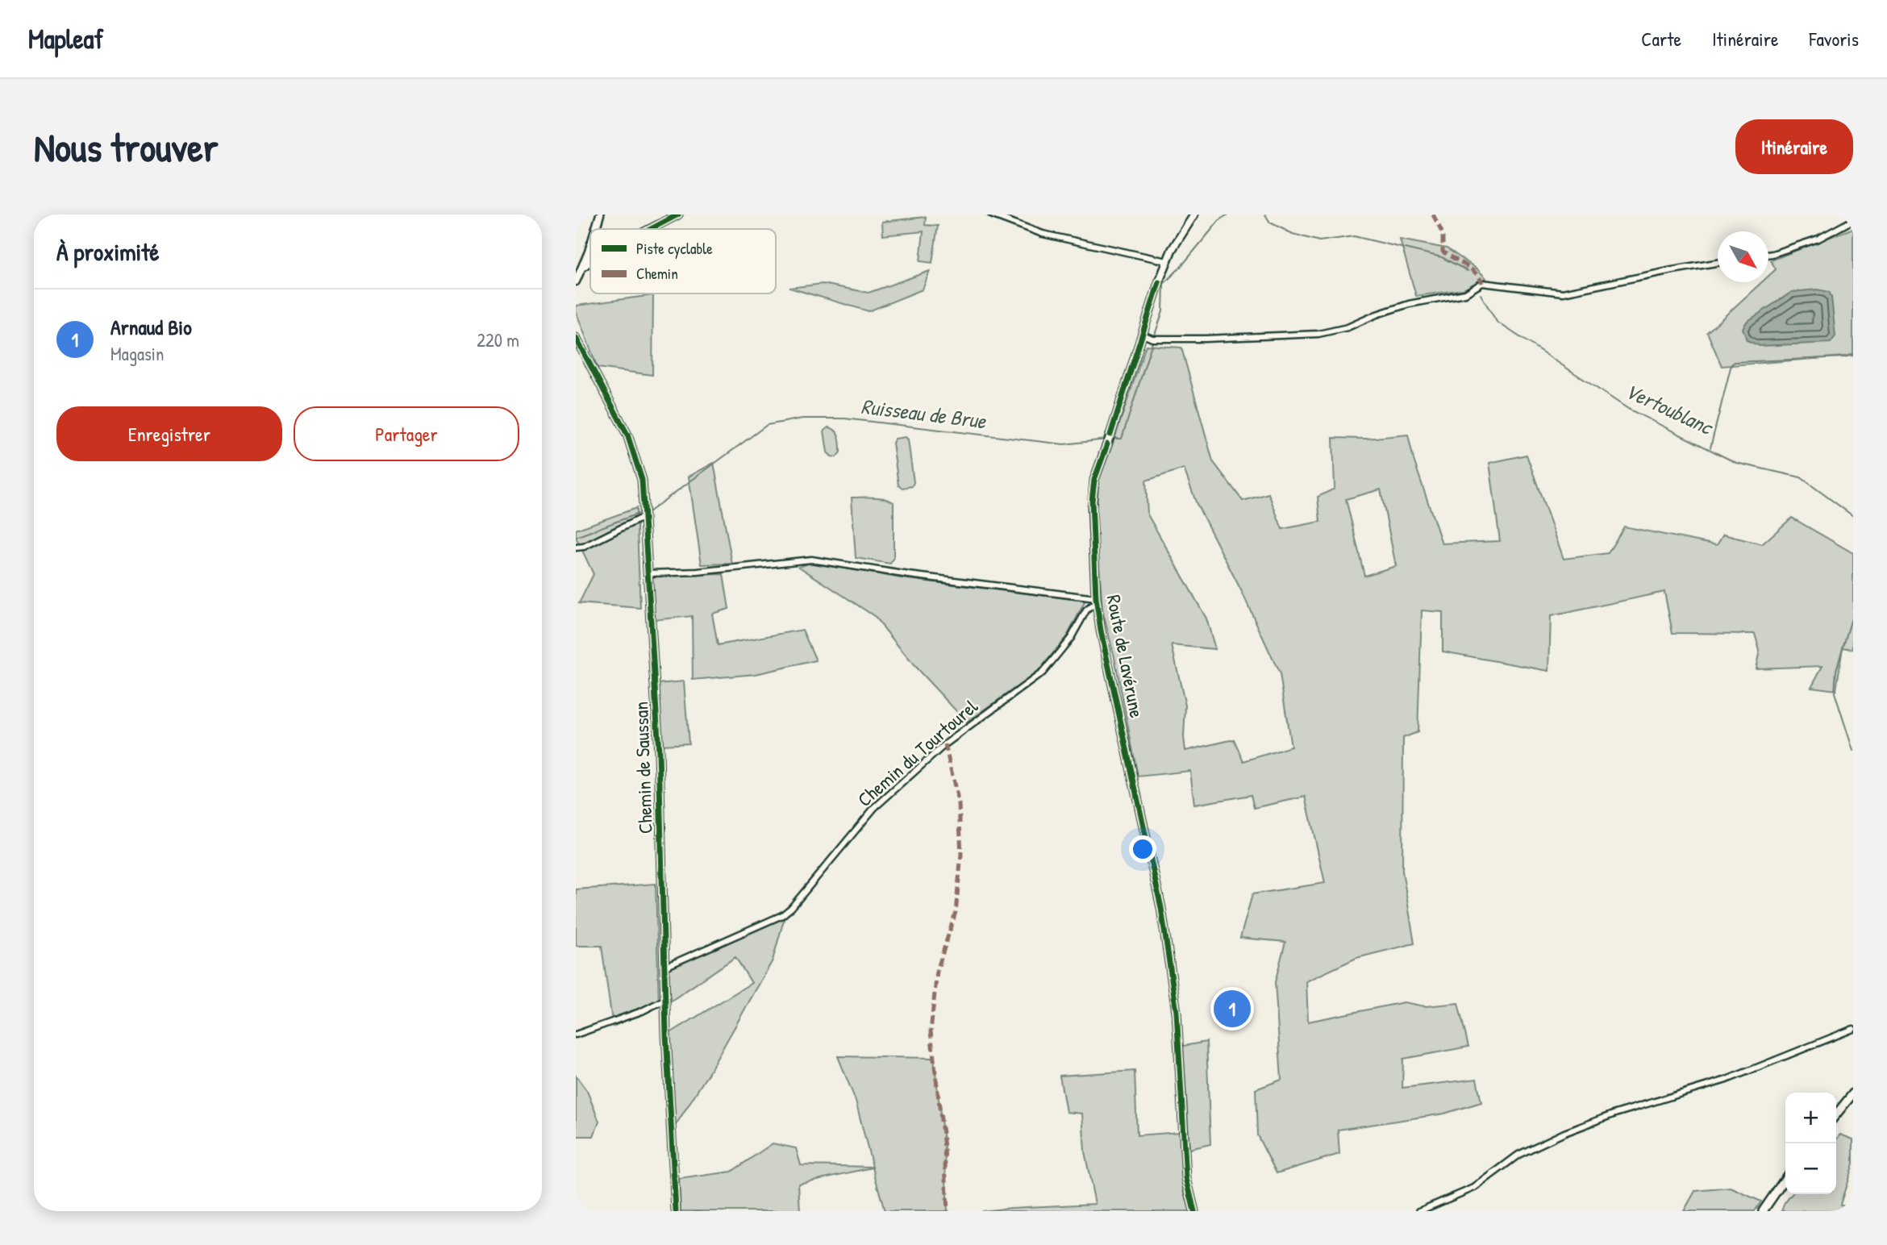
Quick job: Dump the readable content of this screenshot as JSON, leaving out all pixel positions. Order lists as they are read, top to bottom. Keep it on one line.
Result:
{"streets":{"street":["Route de Lavérune","Chemin du Tourtourel","Chemin de Saussan"]},"crossings":[["Route de Lavérune","Chemin du Tourtourel"],["Chemin du Tourtourel","Chemin de Saussan"]],"water":["Vertoublanc","Ruisseau de Brue"],"legend":["Piste cyclable","Chemin"],"north":"bottom right","page":{"header":"Mapleaf","nav":["Carte","Itinéraire","Favoris"],"buttons":["Itinéraire",["Enregistrer","Partager"]],"title":"Nous trouver","heading":"À proximité","list":[{"mark":"1","name":"Arnaud Bio","note":"Magasin","value":"220 m"}],"pins":"1","map_buttons":["+","−"]}}
